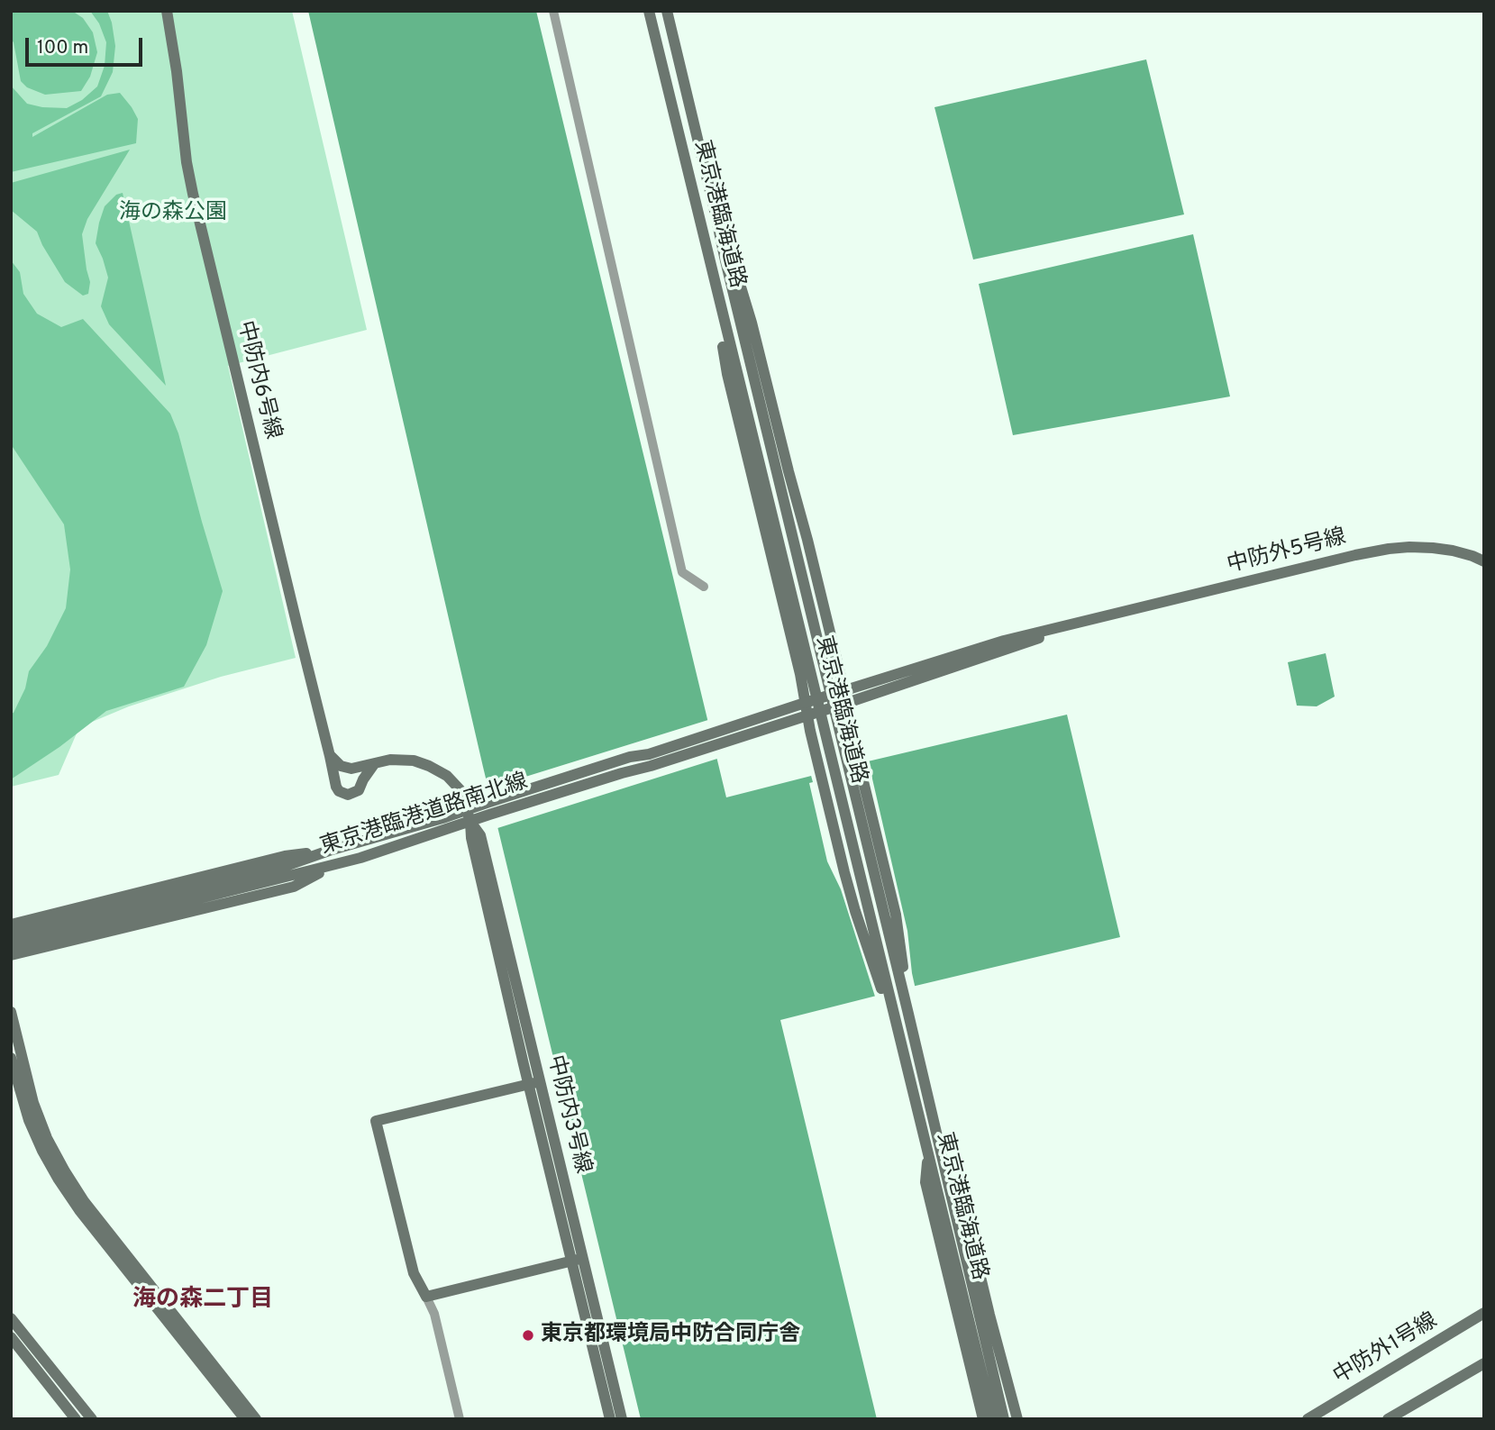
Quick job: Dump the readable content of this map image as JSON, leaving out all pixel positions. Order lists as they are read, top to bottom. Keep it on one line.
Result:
{"streets":{"street":["東京港臨海道路","中防内6号線","中防外5号線","東京港臨港道路南北線","中防内3号線","中防外1号線"]},"crossings":[["中防外5号線","東京港臨港道路南北線"],["東京港臨港道路南北線","中防内3号線"]],"districts":["海の森二丁目"],"parks":["海の森公園"],"places":["東京都環境局中防合同庁舎"],"scale_bar":"100 m"}
